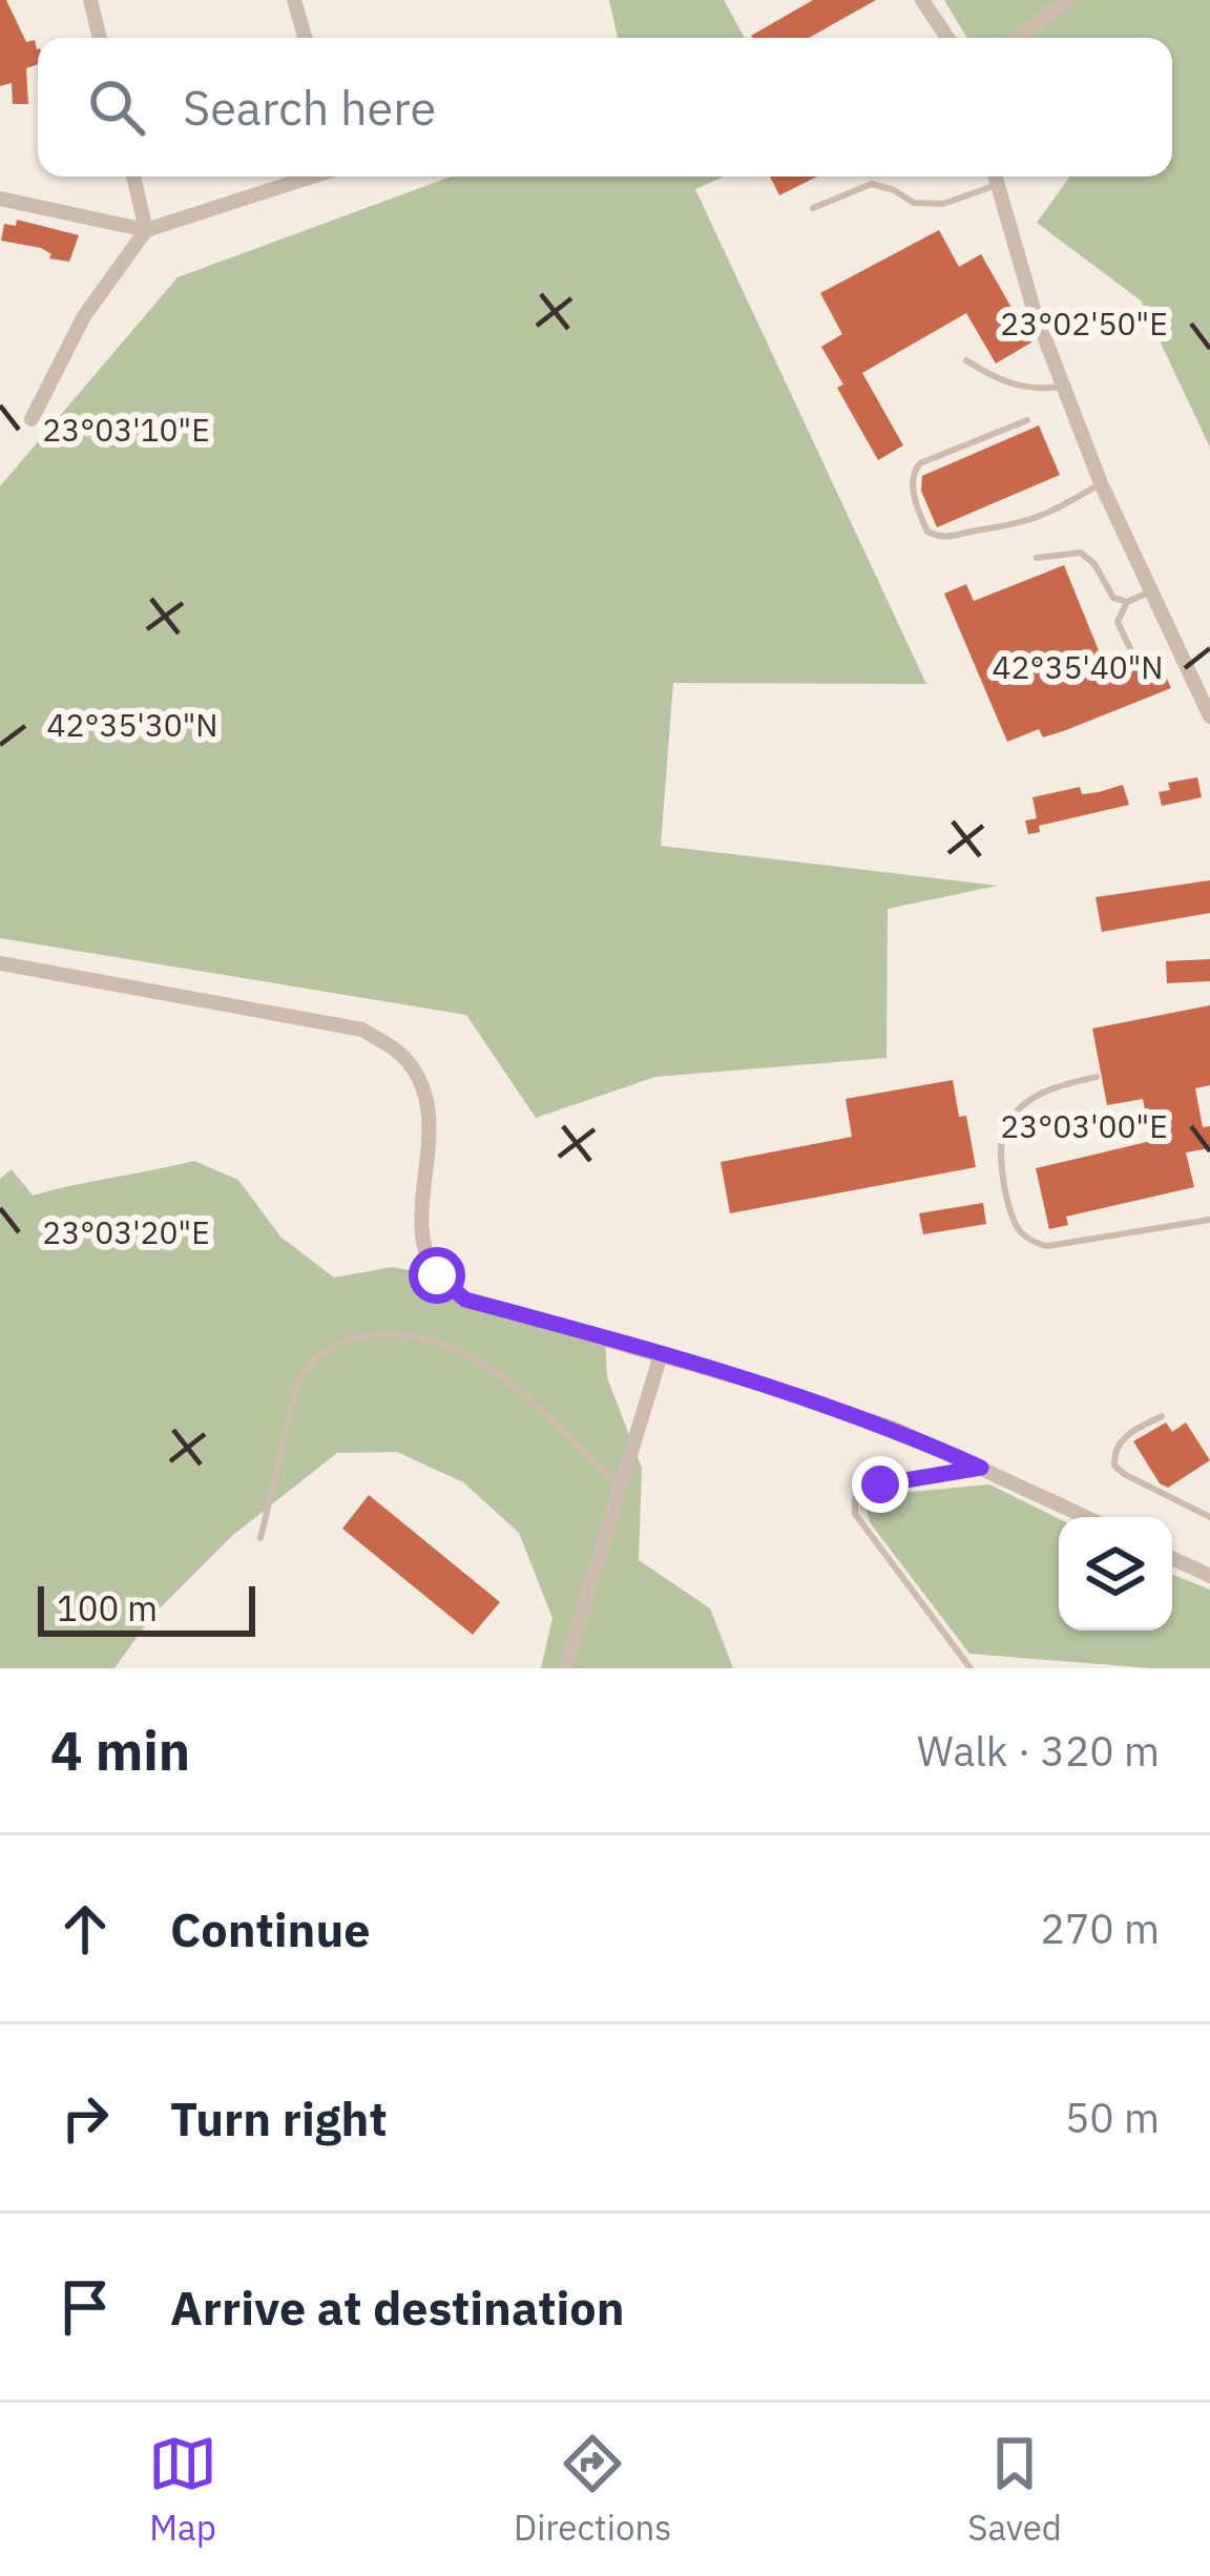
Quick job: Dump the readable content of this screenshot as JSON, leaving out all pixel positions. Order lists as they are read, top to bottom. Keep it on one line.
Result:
{"scale_bar":"100 m","page":{"search":"Search here","scale":"100 m","heading":["4 min","Walk · 320 m"],"list":[["Continue","270 m"],["Turn right","50 m"],"Arrive at destination"],"nav":["Map","Directions","Saved"]},"coordinates":["23°02'50\"E","23°03'10\"E","42°35'40\"N","42°35'30\"N","23°03'00\"E","23°03'20\"E"]}
